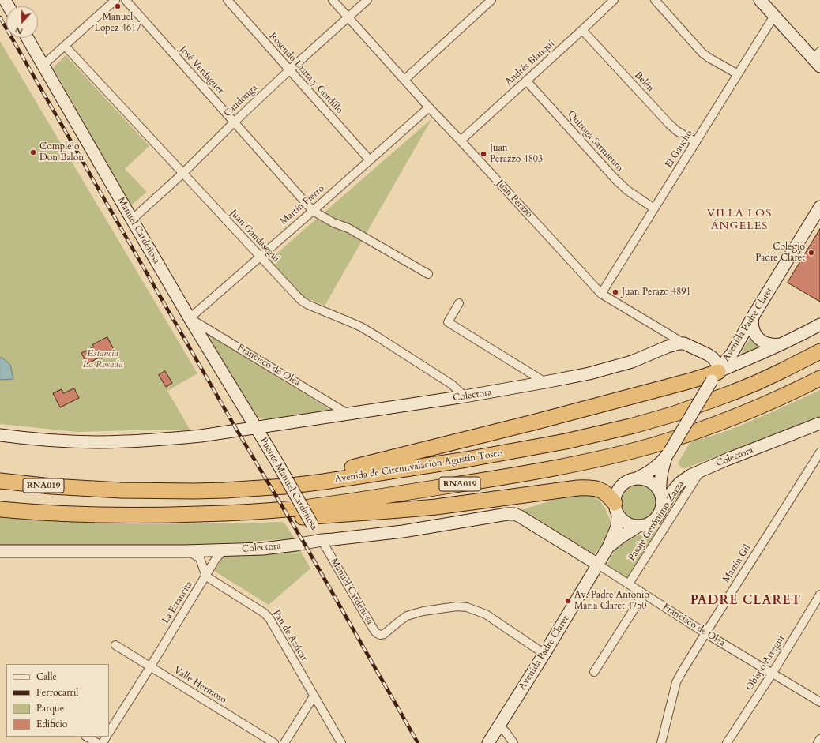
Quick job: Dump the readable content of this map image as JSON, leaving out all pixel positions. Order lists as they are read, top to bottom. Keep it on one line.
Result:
{"streets":{"highway":["Avenida de Circunvalación Agustín Tosco","RNA019"],"main road":["Juan Perazo","Manuel Cardeñosa","Avenida Padre Claret","Francisco de Olea","Colectora","Puente Manuel Cardeñosa"],"street":["Andrés Blanqui","José Verdaguer","Rosendo Lastra y Gordillo","Belén","Candonga","Quiroga Sarmiento","El Gaucho","Martín Fierro","Juan Gandasegui","Pasaje Gerónimo Zarza","Martín Gil","La Estancita","Pan de Azúcar","Obispo Arregui","Valle Hermoso"]},"crossings":[["Andrés Blanqui","Belén"],["Andrés Blanqui","Quiroga Sarmiento"],["Andrés Blanqui","Juan Perazo"],["José Verdaguer","Candonga"],["José Verdaguer","Martín Fierro"],["Rosendo Lastra y Gordillo","Candonga"],["Rosendo Lastra y Gordillo","Martín Fierro"],["Belén","El Gaucho"],["Candonga","Juan Perazo"],["Candonga","Manuel Cardeñosa"],["Candonga","Juan Gandasegui"],["Quiroga Sarmiento","El Gaucho"],["El Gaucho","Juan Perazo"],["Juan Perazo","Martín Fierro"],["Juan Perazo","Avenida Padre Claret"],["Juan Perazo","Colectora"],["Martín Fierro","Manuel Cardeñosa"],["Martín Fierro","Juan Gandasegui"],["Martín Fierro","Francisco de Olea"],["Manuel Cardeñosa","Avenida Padre Claret"],["Manuel Cardeñosa","Francisco de Olea"],["Manuel Cardeñosa","Colectora"],["Manuel Cardeñosa","Puente Manuel Cardeñosa"],["Juan Gandasegui","Colectora"],["Avenida Padre Claret","Francisco de Olea"],["Avenida Padre Claret","Colectora"],["Francisco de Olea","Colectora"],["Francisco de Olea","Pasaje Gerónimo Zarza"],["Francisco de Olea","Martín Gil"],["Francisco de Olea","Obispo Arregui"],["Colectora","Puente Manuel Cardeñosa"],["Colectora","Pasaje Gerónimo Zarza"],["Colectora","La Estancita"],["La Estancita","Pan de Azúcar"],["La Estancita","Valle Hermoso"]],"districts":["VILLA LOS ÁNGELES","PADRE CLARET"],"parks":["Estancia La Rosada"],"places":["Manuel Lopez 4617","Complejo Don Balon","Juan Perazzo 4803","Colegio Padre Claret","Juan Perazo 4891","Av. Padre Antonio Maria Claret 4750"],"legend":["Calle","Ferrocarril","Parque","Edificio"],"north":"bottom"}
